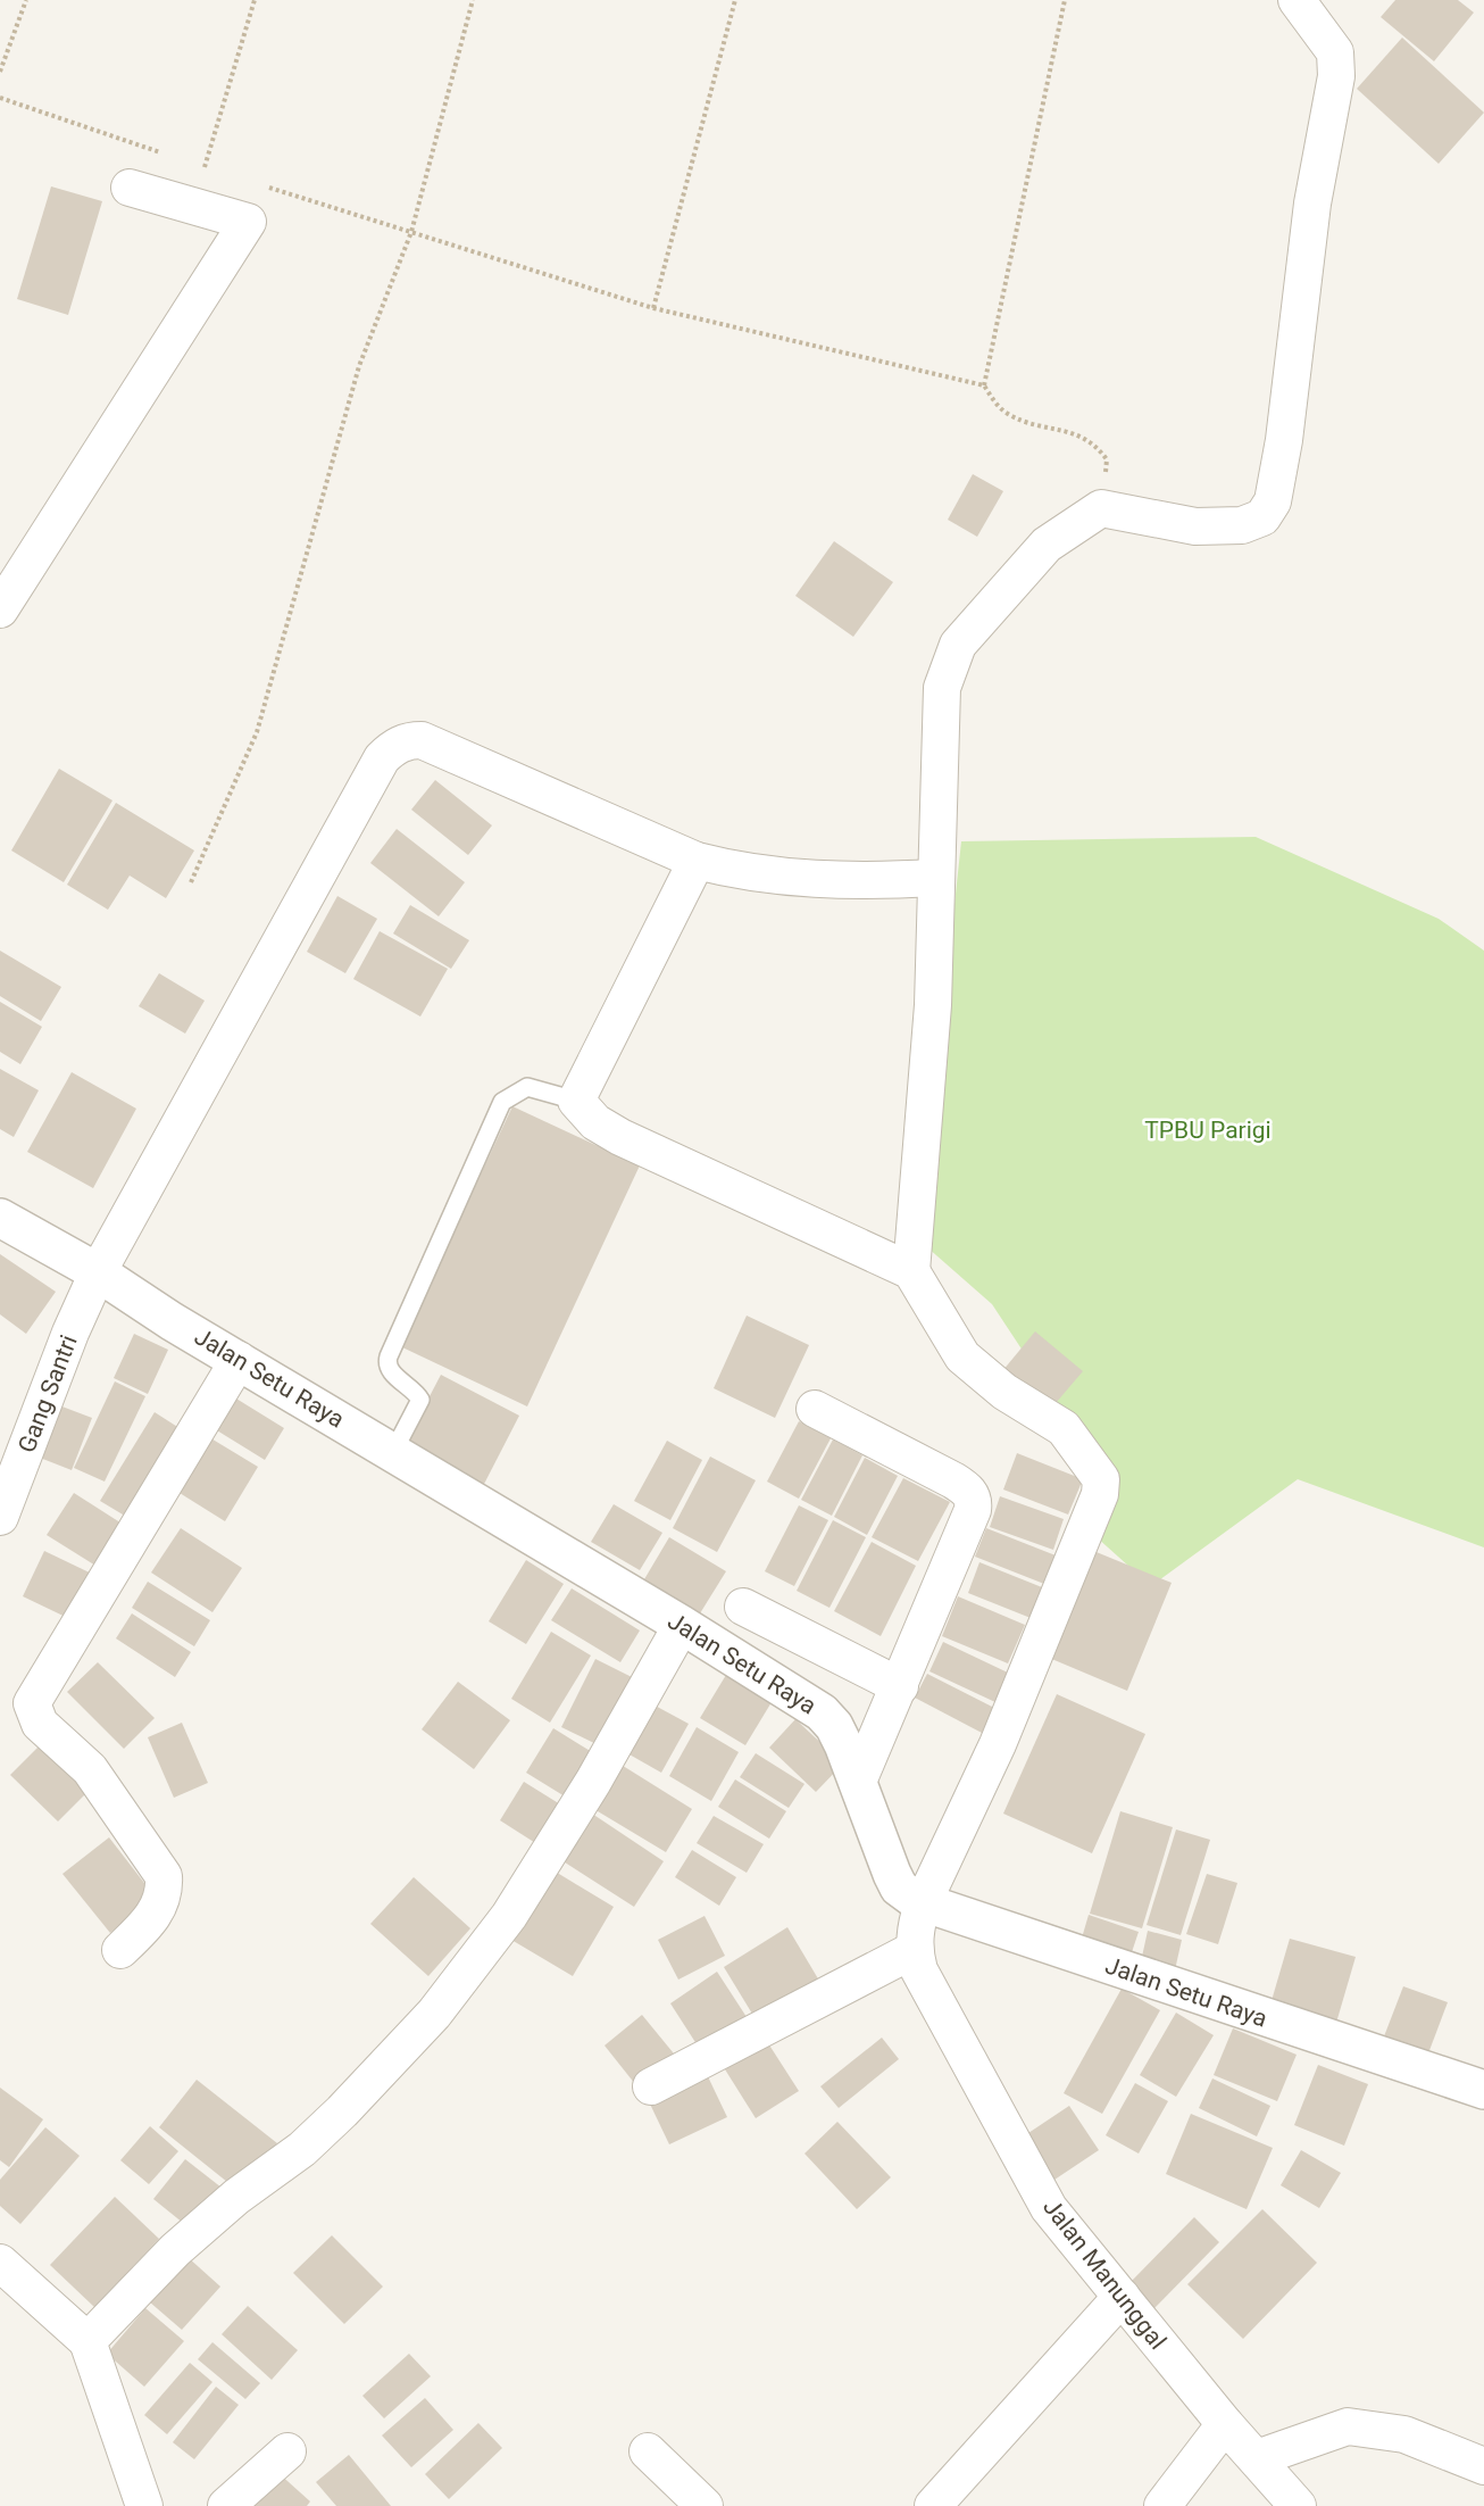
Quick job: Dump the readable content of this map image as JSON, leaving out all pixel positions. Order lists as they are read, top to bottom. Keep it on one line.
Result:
{"streets":{"street":["Jalan Setu Raya","Gang Santri","Jalan Manunggal"]},"crossings":[["Jalan Setu Raya","Gang Santri"]],"parks":["TPBU Parigi"]}
